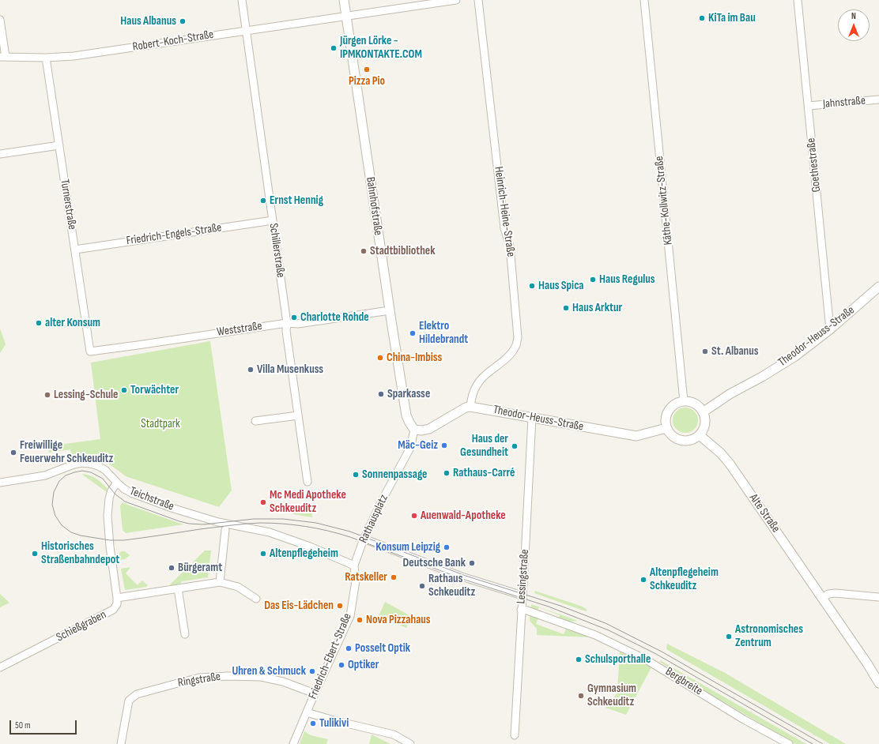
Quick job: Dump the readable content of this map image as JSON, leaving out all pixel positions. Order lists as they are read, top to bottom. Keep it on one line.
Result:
{"streets":{"street":["Robert-Koch-Straße","Jahnstraße","Goethestraße","Käthe-Kollwitz-Straße","Turnerstraße","Bahnhofstraße","Heinrich-Heine-Straße","Friedrich-Engels-Straße","Schillerstraße","Weststraße","Theodor-Heuss-Straße","Teichstraße","Alte Straße","Rathausplatz","Lessingstraße","Schießgraben","Friedrich-Ebert-Straße","Ringstraße","Bergbreite"]},"crossings":[["Robert-Koch-Straße","Turnerstraße"],["Robert-Koch-Straße","Bahnhofstraße"],["Robert-Koch-Straße","Schillerstraße"],["Jahnstraße","Goethestraße"],["Goethestraße","Theodor-Heuss-Straße"],["Käthe-Kollwitz-Straße","Theodor-Heuss-Straße"],["Käthe-Kollwitz-Straße","Alte Straße"],["Turnerstraße","Friedrich-Engels-Straße"],["Turnerstraße","Weststraße"],["Bahnhofstraße","Weststraße"],["Bahnhofstraße","Rathausplatz"],["Heinrich-Heine-Straße","Theodor-Heuss-Straße"],["Friedrich-Engels-Straße","Schillerstraße"],["Schillerstraße","Weststraße"],["Theodor-Heuss-Straße","Alte Straße"],["Theodor-Heuss-Straße","Lessingstraße"],["Teichstraße","Rathausplatz"],["Teichstraße","Friedrich-Ebert-Straße"],["Rathausplatz","Friedrich-Ebert-Straße"],["Lessingstraße","Bergbreite"],["Friedrich-Ebert-Straße","Ringstraße"]],"parks":["Stadtpark"],"places":["KiTa im Bau","Haus Albanus","Jürgen Lörke - IPMKONTAKTE.COM","Pizza Pio","Ernst Hennig","Stadtbibliothek","Haus Regulus","Haus Spica","Haus Arktur","Charlotte Rohde","alter Konsum","Elektro Hildebrandt","St. Albanus","China-Imbiss","Villa Musenkuss","Torwächter","Sparkasse","Lessing-Schule","Mäc-Geiz","Haus der Gesundheit","Freiwillige Feuerwehr Schkeuditz","Rathaus-Carré","Sonnenpassage","Mc Medi Apotheke Schkeuditz","Auenwald-Apotheke","Konsum Leipzig","Historisches Straßenbahndepot","Altenpflegeheim","Deutsche Bank","Bürgeramt","Ratskeller","Altenpflegeheim Schkeuditz","Rathaus Schkeuditz","Das Eis-Lädchen","Nova Pizzahaus","Astronomisches Zentrum","Posselt Optik","Schulsporthalle","Optiker","Uhren & Schmuck","Gymnasium Schkeuditz","Tulikivi"],"scale_bar":"50 m","north":"top"}
